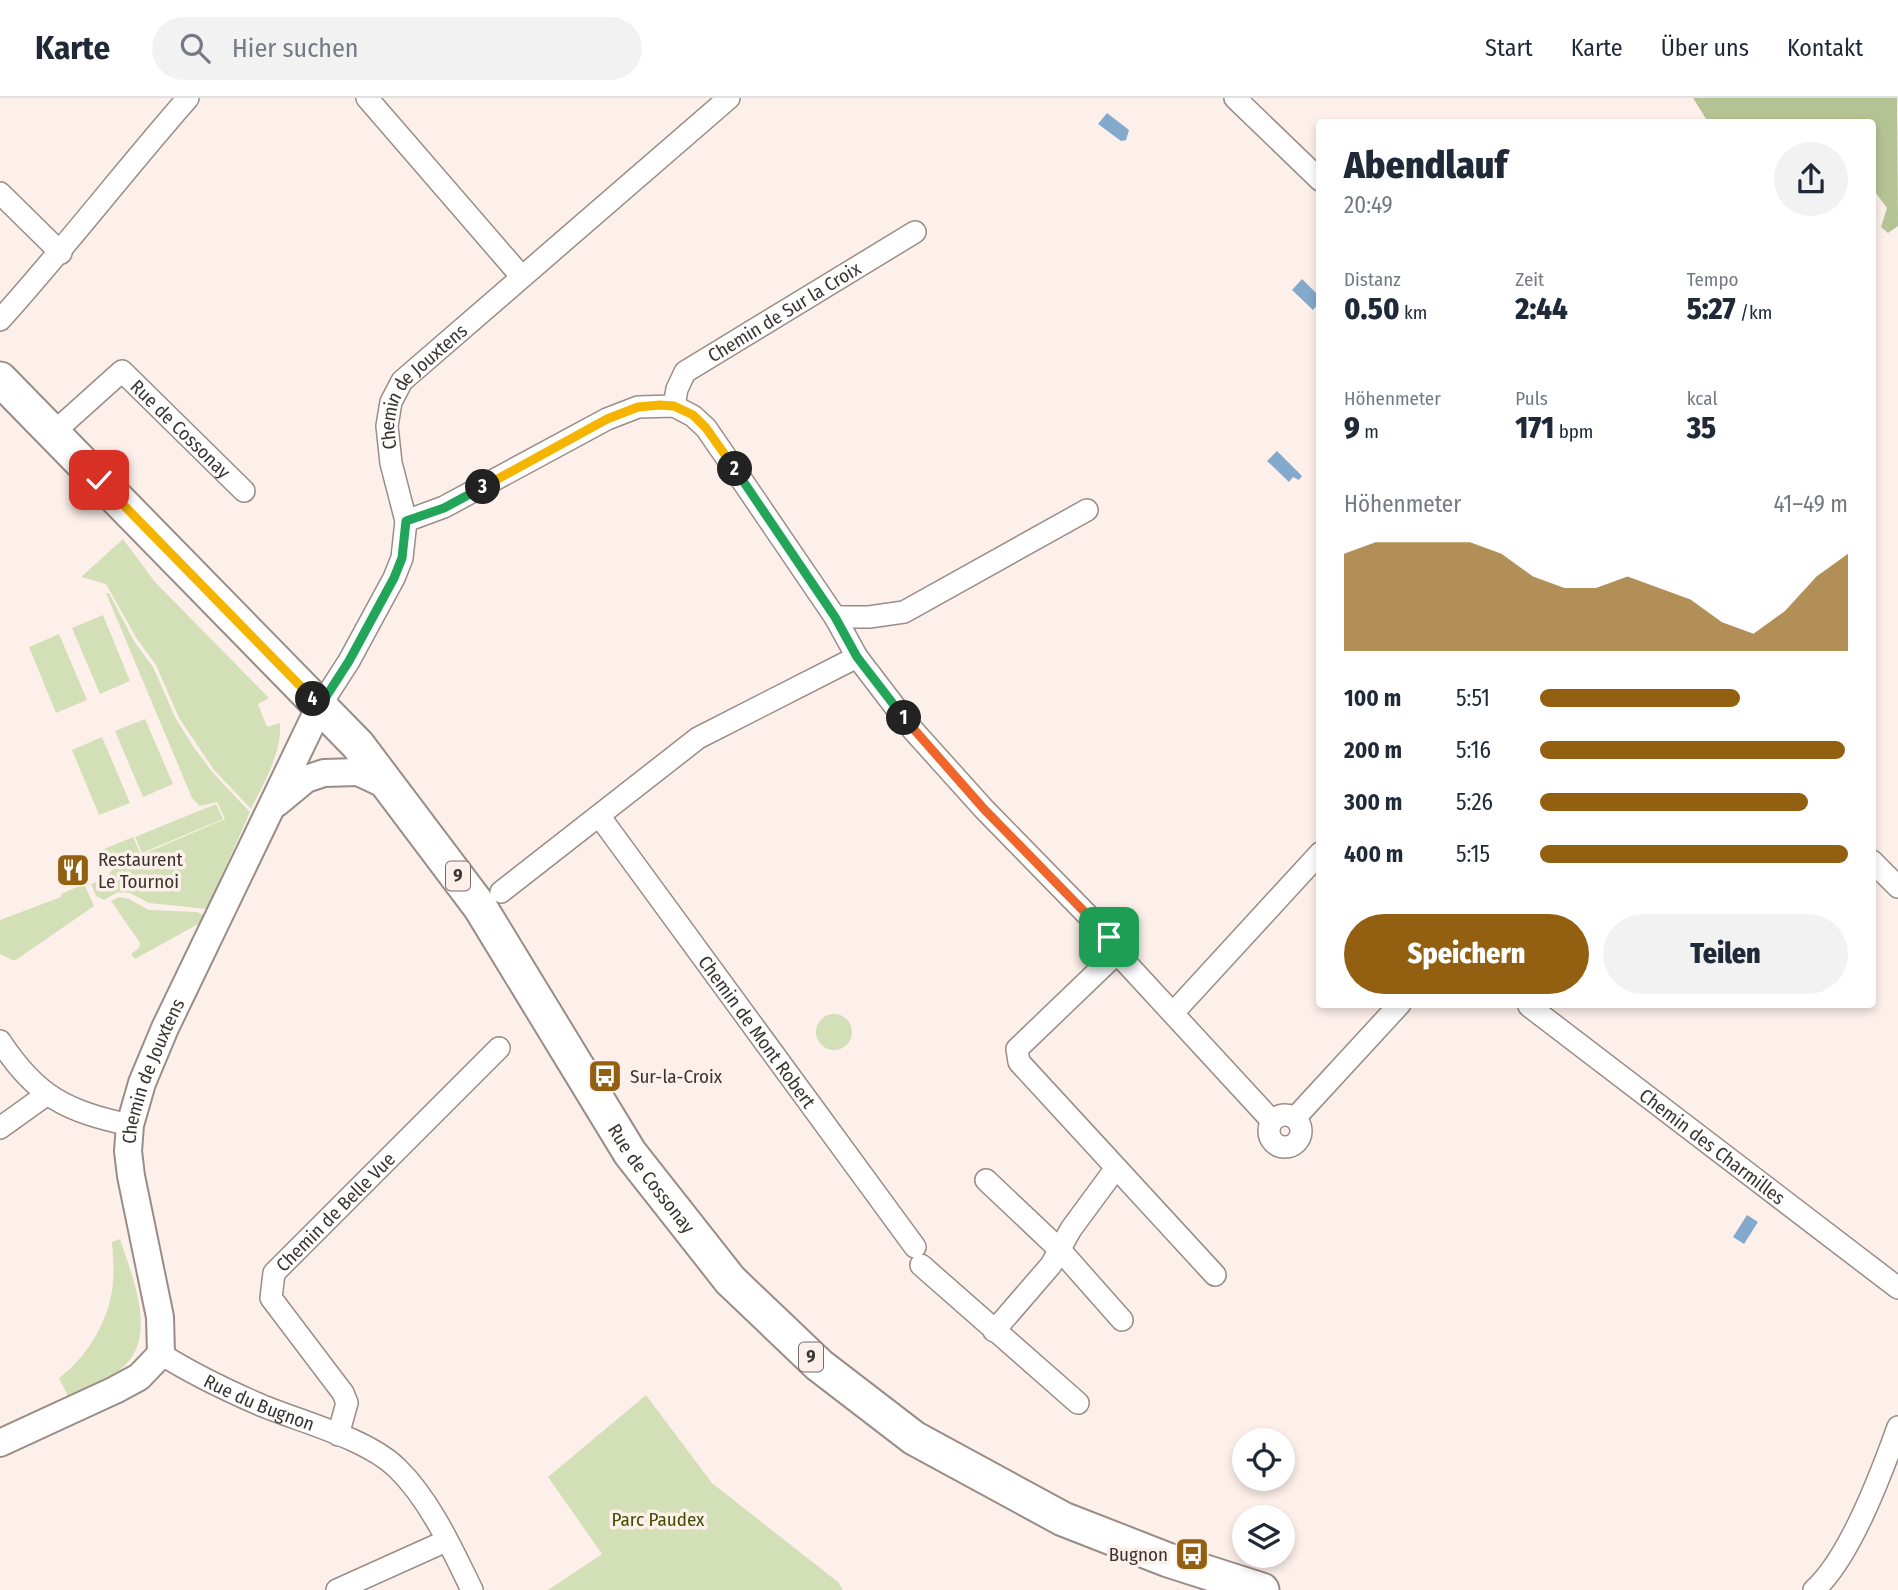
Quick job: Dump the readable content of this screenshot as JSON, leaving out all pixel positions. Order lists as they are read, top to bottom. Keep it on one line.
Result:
{"streets":{"main road":["Rue de Cossonay","9"],"street":["Chemin de Sur la Croix","Chemin de Jouxtens","Chemin de Mont Robert","Chemin des Charmilles","Chemin de Belle Vue","Rue du Bugnon"]},"crossings":[["Chemin de Jouxtens","Rue de Cossonay"],["Chemin de Jouxtens","Rue du Bugnon"],["Chemin de Belle Vue","Rue du Bugnon"]],"parks":["Parc Paudex"],"places":{"restaurant":["Restaurent Le Tournoi"],"bus stop":["Sur-la-Croix","Bugnon"]},"page":{"header":"Karte","search":"Hier suchen","nav":["Start","Karte","Über uns","Kontakt"],"heading":["Abendlauf","20:49"],"stats":[["Distanz","0.50 km"],["Zeit","2:44"],["Tempo","5:27 /km"],["Höhenmeter","9 m"],["Puls","171 bpm"],["kcal","35"]],"pins":["2","3","4","1"],"chart":["Höhenmeter","41–49 m"],"list":[{"name":"100 m","note":"5:51"},{"name":"200 m","note":"5:16"},{"name":"300 m","note":"5:26"},{"name":"400 m","note":"5:15"}],"buttons":["Speichern","Teilen"]}}
